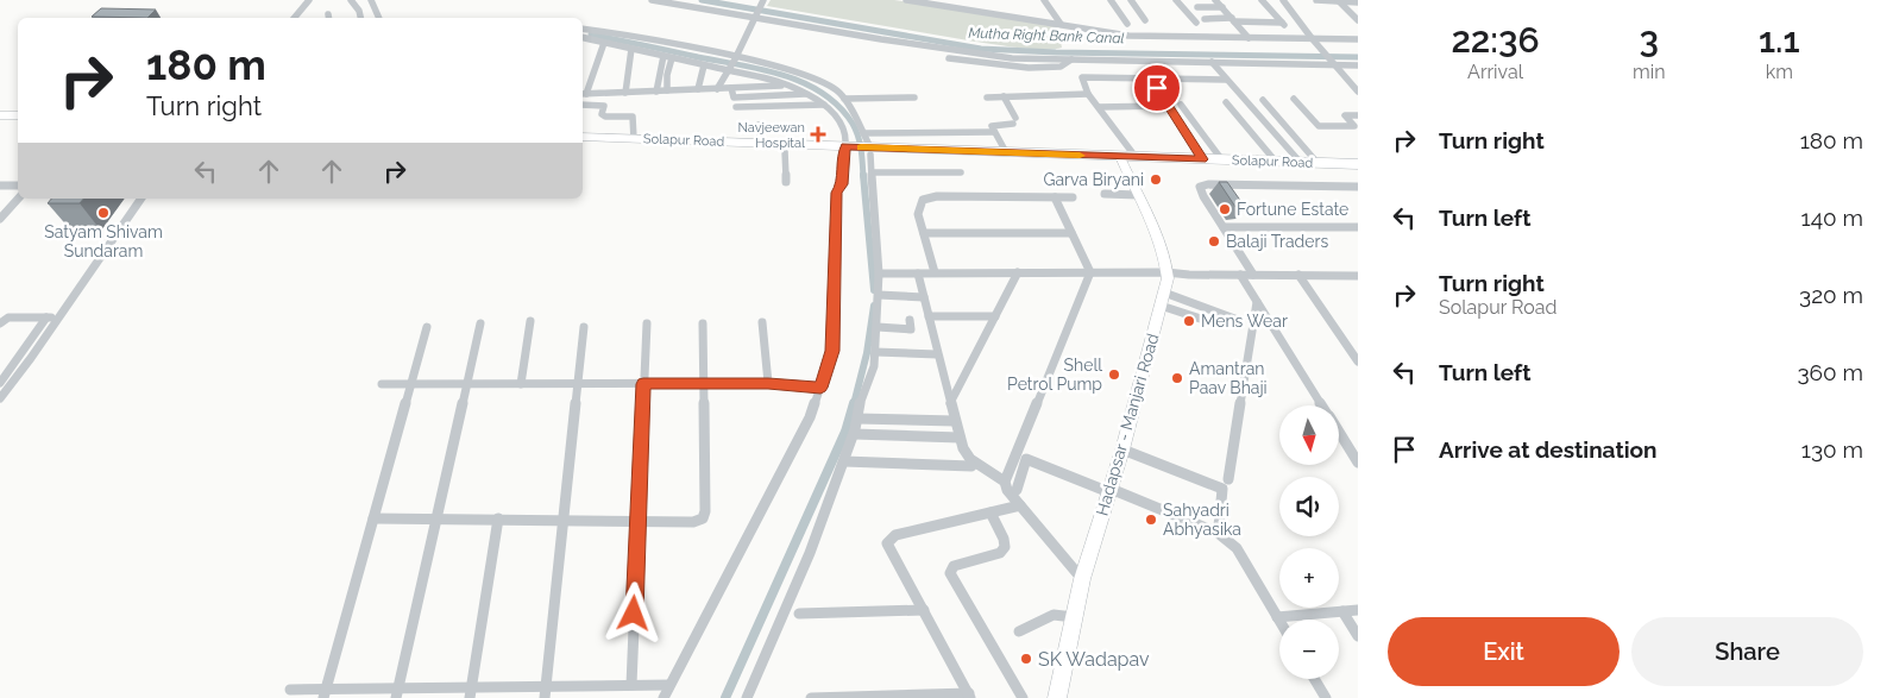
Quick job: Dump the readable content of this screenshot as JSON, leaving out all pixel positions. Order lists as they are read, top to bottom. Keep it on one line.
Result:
{"streets":{"highway":["Solapur Road"],"main road":["Hadapsar - Manjari Road"]},"crossings":[["Solapur Road","Hadapsar - Manjari Road"]],"water":["Mutha Right Bank Canal"],"places":{"health":["Navjeewan Hospital"],"other":["Garva Biryani","Fortune Estate","Satyam Shivam Sundaram","Balaji Traders","Mens Wear","Shell Petrol Pump","Amantran Paav Bhaji","Sahyadri Abhyasika","SK Wadapav"]},"north":"bottom","page":{"eta":["22:36","Arrival","3","min","1.1","km"],"turn":["180 m","Turn right"],"list":[{"name":"Turn right","value":"180 m"},{"name":"Turn left","value":"140 m"},{"name":"Turn right","note":"Solapur Road","value":"320 m"},{"name":"Turn left","value":"360 m"},{"name":"Arrive at destination","value":"130 m"}],"map_buttons":["+","−"],"buttons":["Exit","Share"]}}
